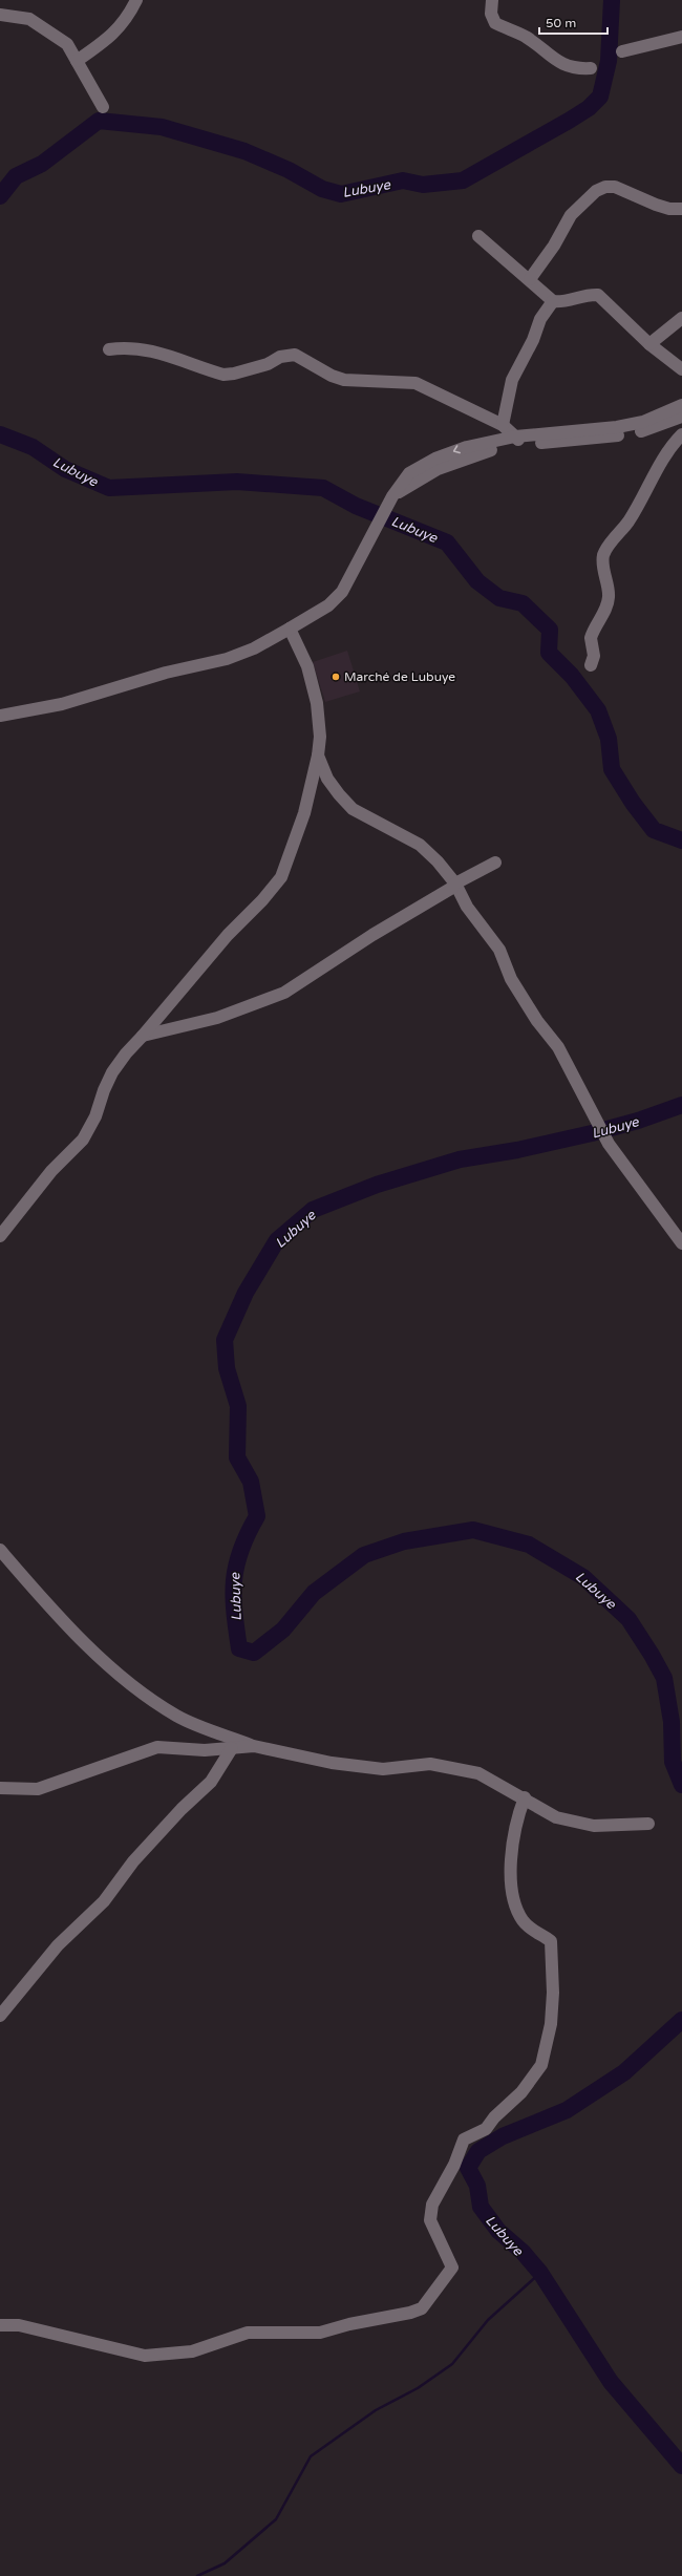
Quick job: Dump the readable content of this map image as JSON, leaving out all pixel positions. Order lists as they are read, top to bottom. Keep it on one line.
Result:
{"water":["Lubuye"],"places":["Marché de Lubuye"],"scale_bar":"50 m"}
